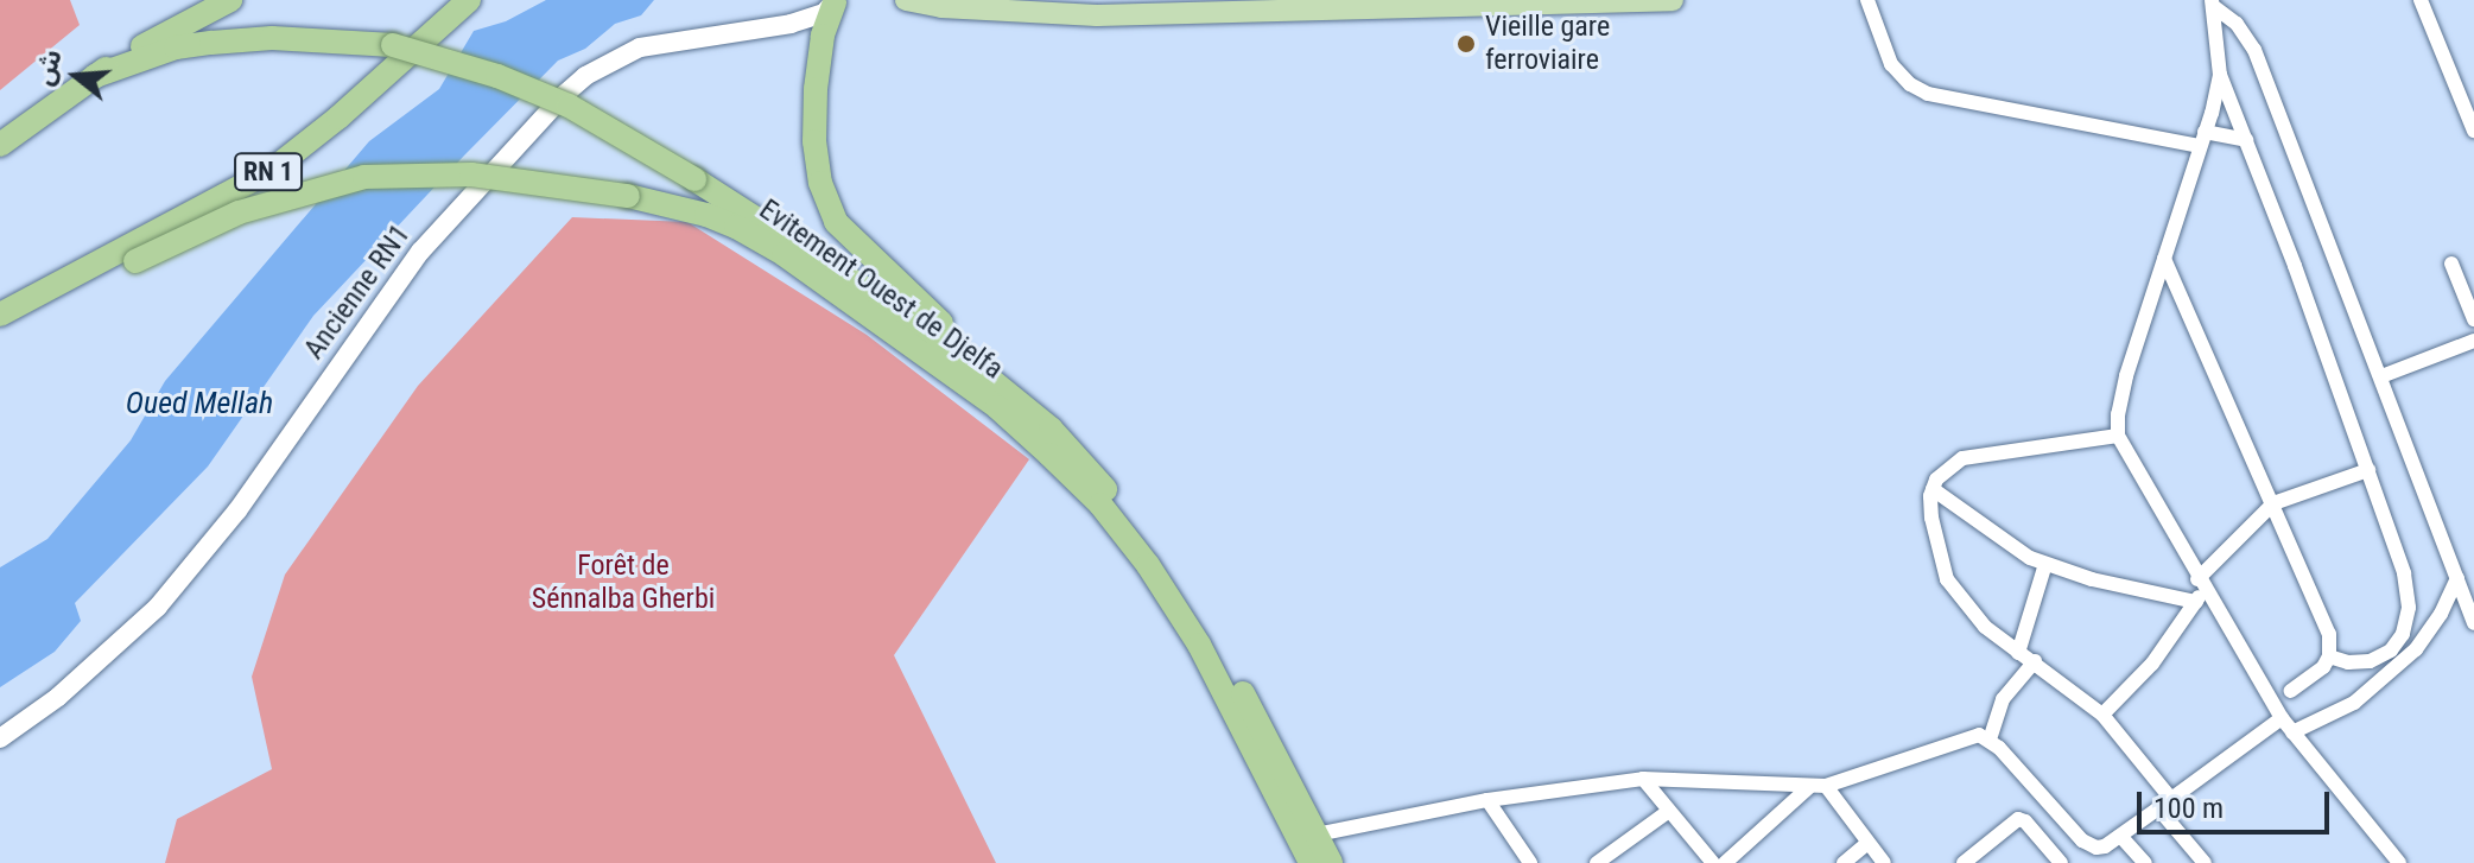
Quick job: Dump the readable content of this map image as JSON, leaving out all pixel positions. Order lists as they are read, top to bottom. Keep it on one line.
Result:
{"streets":{"highway":["RN 1","Evitement Ouest de Djelfa"],"main road":["Ancienne RN1"]},"crossings":[["RN 1","Evitement Ouest de Djelfa"]],"water":["Oued Mellah"],"parks":["Forêt de Sénnalba Gherbi"],"places":["Vieille gare ferroviaire"],"scale_bar":"100 m","north":"left"}
